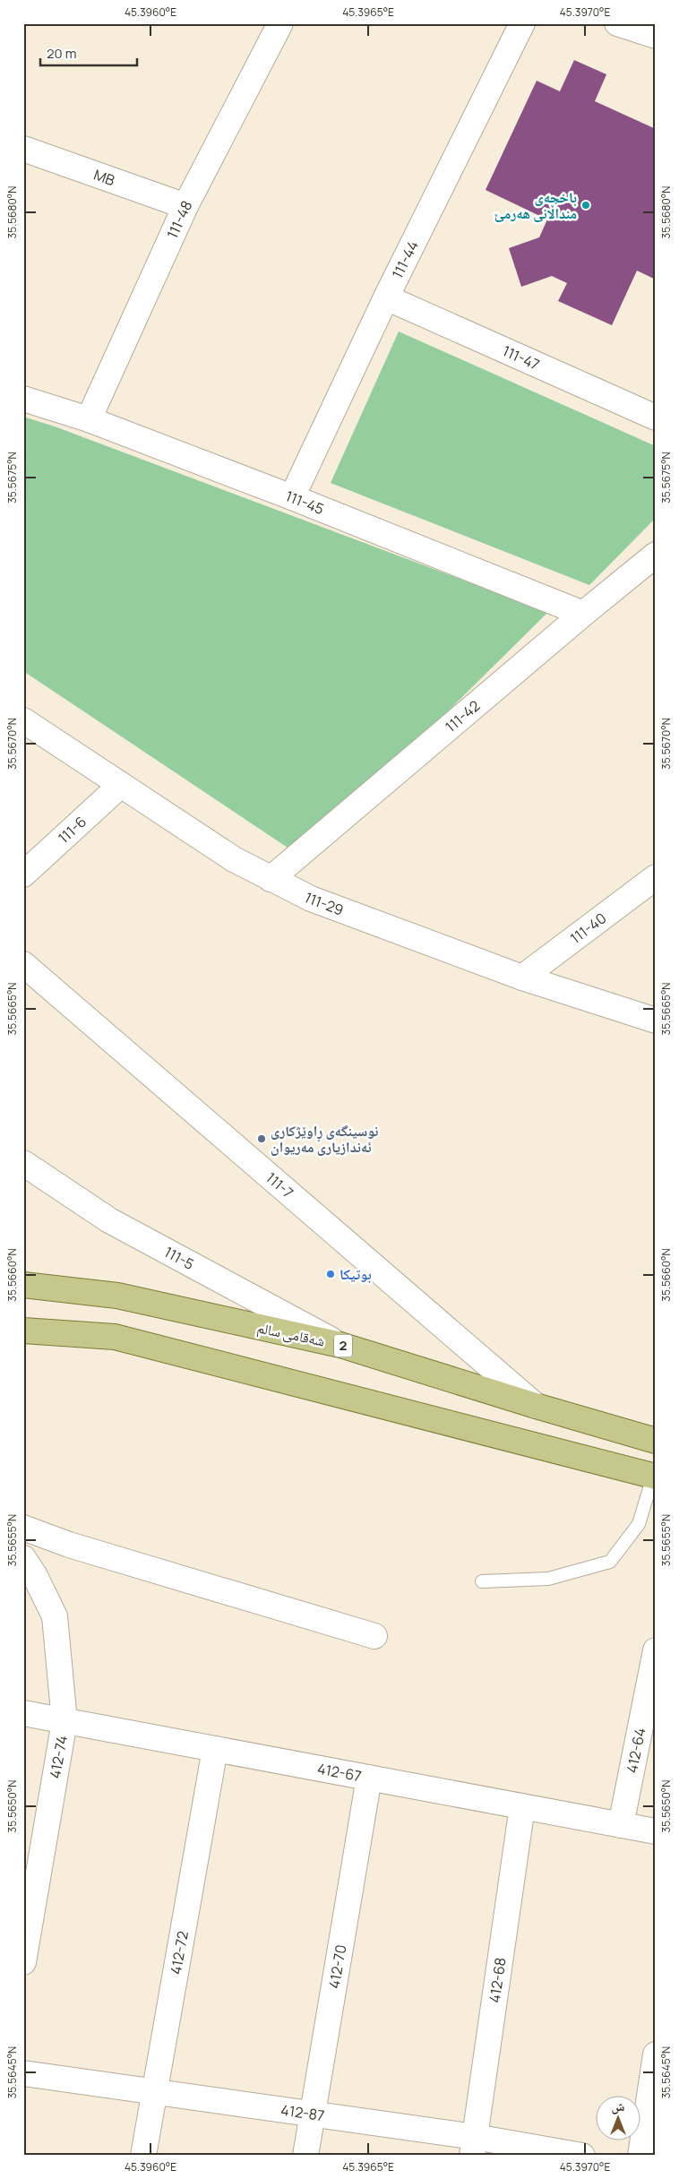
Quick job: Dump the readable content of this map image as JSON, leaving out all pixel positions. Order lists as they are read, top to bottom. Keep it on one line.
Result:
{"streets":{"main road":["شەقامی سالم","2"],"street":["MB","111-48","111-44","111-47","111-45","111-42","111-6","111-29","111-40","111-7","111-5","412-64","412-74","412-67","412-72","412-70","412-68","412-87"]},"crossings":[["MB","111-48"],["111-48","111-45"],["111-44","111-47"],["111-44","111-45"],["111-45","111-42"],["111-42","111-29"],["111-6","111-29"],["111-29","111-40"],["111-7","شەقامی سالم"],["111-5","شەقامی سالم"],["412-64","412-67"],["412-74","412-67"],["412-67","412-72"],["412-67","412-70"],["412-67","412-68"],["412-72","412-87"],["412-70","412-87"],["412-68","412-87"]],"places":["باخچەی منداڵانی هەرمێ","نوسینگەی ڕاوێژکاری ئەندازیاری مەریوان","بوتیکا"],"scale_bar":"20 m","north":"top","coordinates":["45.3960°E","45.3965°E","45.3970°E","35.5680°N","35.5675°N","35.5670°N","35.5665°N","35.5660°N","35.5655°N","35.5650°N","35.5645°N"]}
